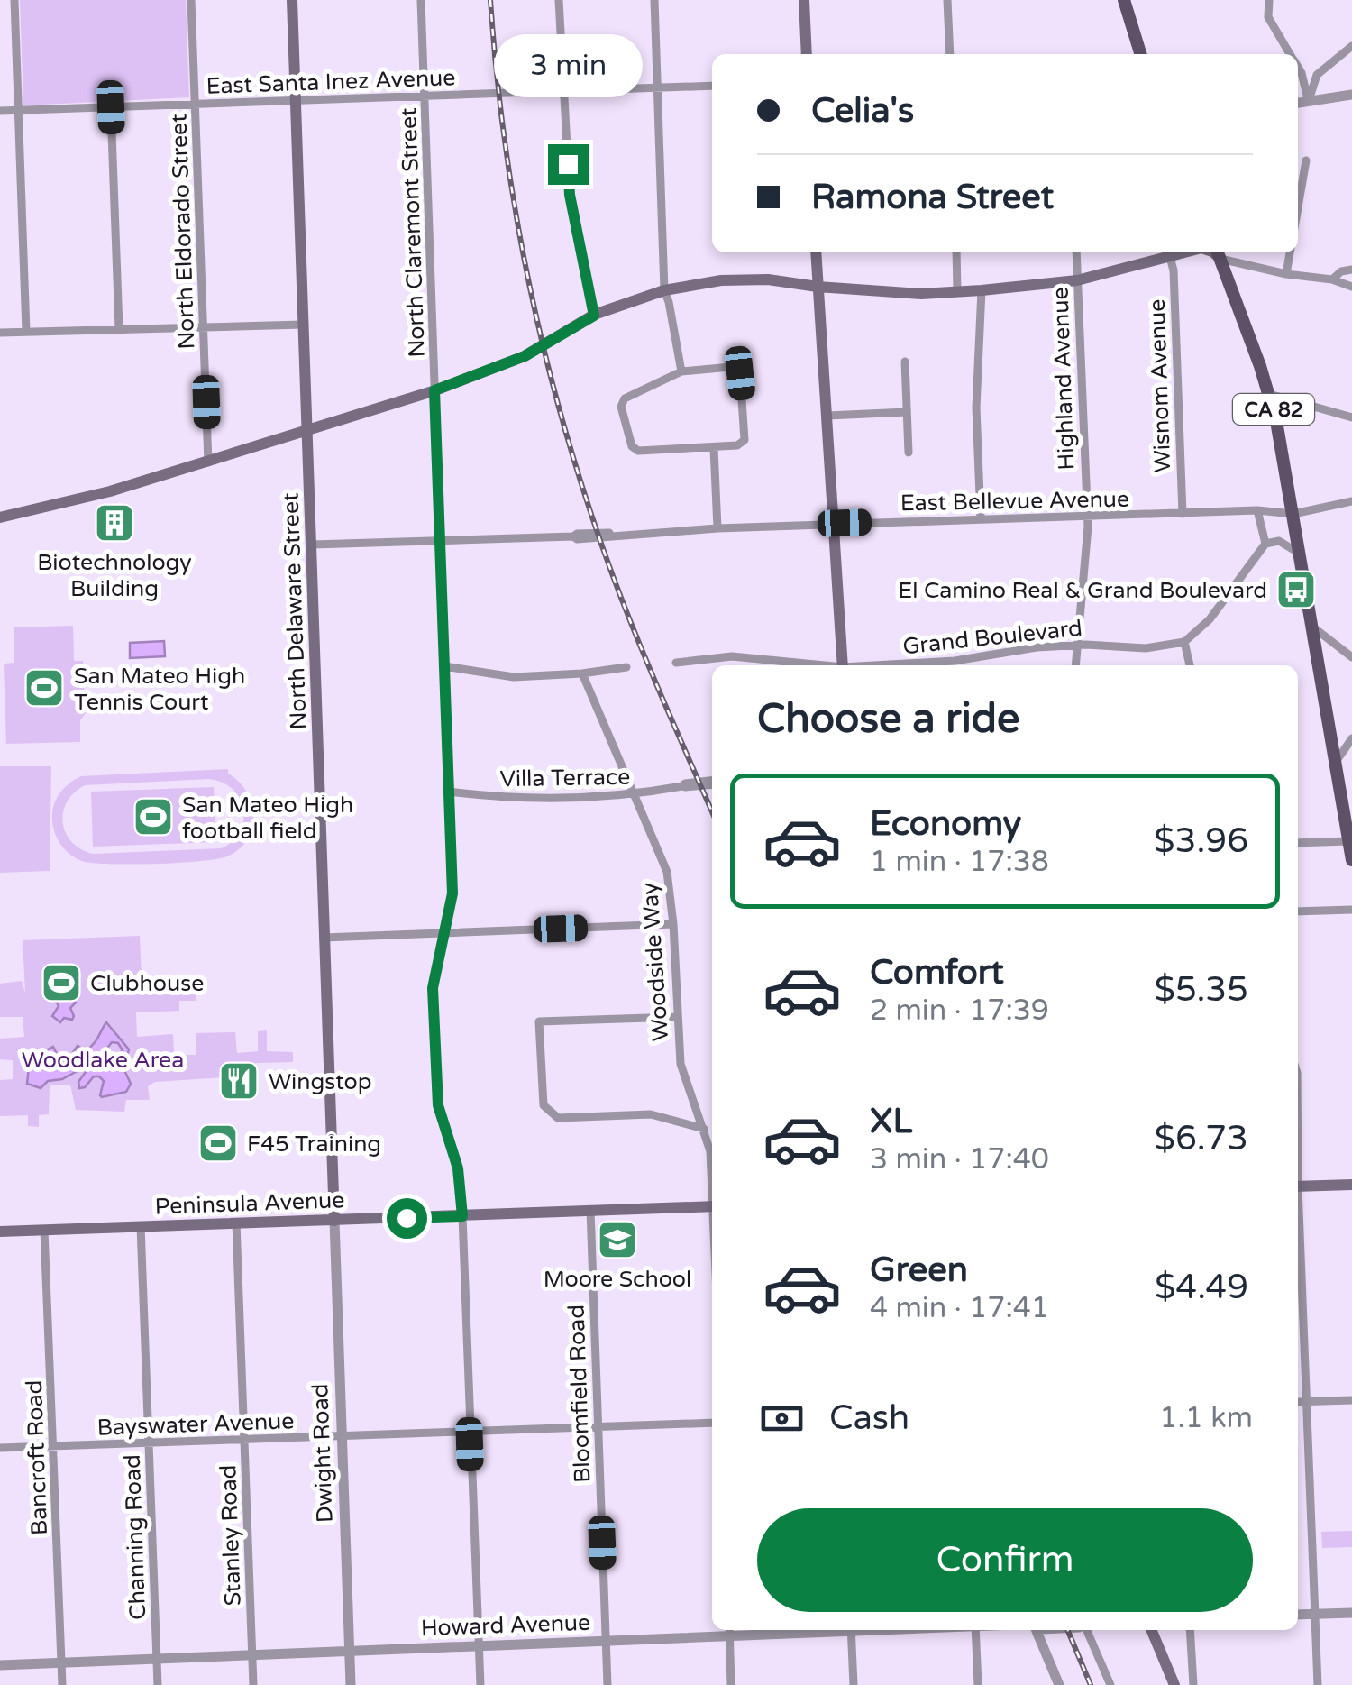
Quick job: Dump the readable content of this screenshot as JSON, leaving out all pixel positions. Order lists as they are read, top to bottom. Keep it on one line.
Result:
{"streets":{"main road":["CA 82","North Delaware Street","Peninsula Avenue"],"street":["East Santa Inez Avenue","North Eldorado Street","North Claremont Street","Highland Avenue","Wisnom Avenue","East Bellevue Avenue","Grand Boulevard","Villa Terrace","Woodside Way","Bloomfield Road","Bayswater Avenue","Dwight Road","Bancroft Road","Stanley Road","Channing Road","Howard Avenue"]},"crossings":[["East Santa Inez Avenue","North Eldorado Street"],["East Santa Inez Avenue","North Claremont Street"],["East Santa Inez Avenue","North Delaware Street"],["North Claremont Street","East Bellevue Avenue"],["North Claremont Street","Villa Terrace"],["North Claremont Street","Peninsula Avenue"],["North Claremont Street","Bayswater Avenue"],["North Claremont Street","Howard Avenue"],["Highland Avenue","East Bellevue Avenue"],["Highland Avenue","Grand Boulevard"],["Wisnom Avenue","East Bellevue Avenue"],["CA 82","East Bellevue Avenue"],["East Bellevue Avenue","North Delaware Street"],["North Delaware Street","Peninsula Avenue"],["North Delaware Street","Dwight Road"],["Villa Terrace","Woodside Way"],["Peninsula Avenue","Bloomfield Road"],["Peninsula Avenue","Dwight Road"],["Peninsula Avenue","Bancroft Road"],["Peninsula Avenue","Stanley Road"],["Peninsula Avenue","Channing Road"],["Bloomfield Road","Bayswater Avenue"],["Bloomfield Road","Howard Avenue"],["Bayswater Avenue","Dwight Road"],["Bayswater Avenue","Bancroft Road"],["Bayswater Avenue","Stanley Road"],["Bayswater Avenue","Channing Road"],["Dwight Road","Howard Avenue"],["Bancroft Road","Howard Avenue"],["Stanley Road","Howard Avenue"],["Channing Road","Howard Avenue"]],"parks":["Woodlake Area"],"places":{"building":["Biotechnology Building"],"bus stop":["El Camino Real & Grand Boulevard"],"sports":["San Mateo High Tennis Court","San Mateo High football field","Clubhouse","F45 Training"],"restaurant":["Wingstop"],"school or university":["Moore School"]},"page":{"bubble":"3 min","banner":["Celia's","Ramona Street"],"heading":"Choose a ride","list":[{"name":"Economy","note":"1 min · 17:38","value":"$3.96"},{"name":"Comfort","note":"2 min · 17:39","value":"$5.35"},{"name":"XL","note":"3 min · 17:40","value":"$6.73"},{"name":"Green","note":"4 min · 17:41","value":"$4.49"}],"pay":["Cash","1.1 km"],"buttons":"Confirm"}}
